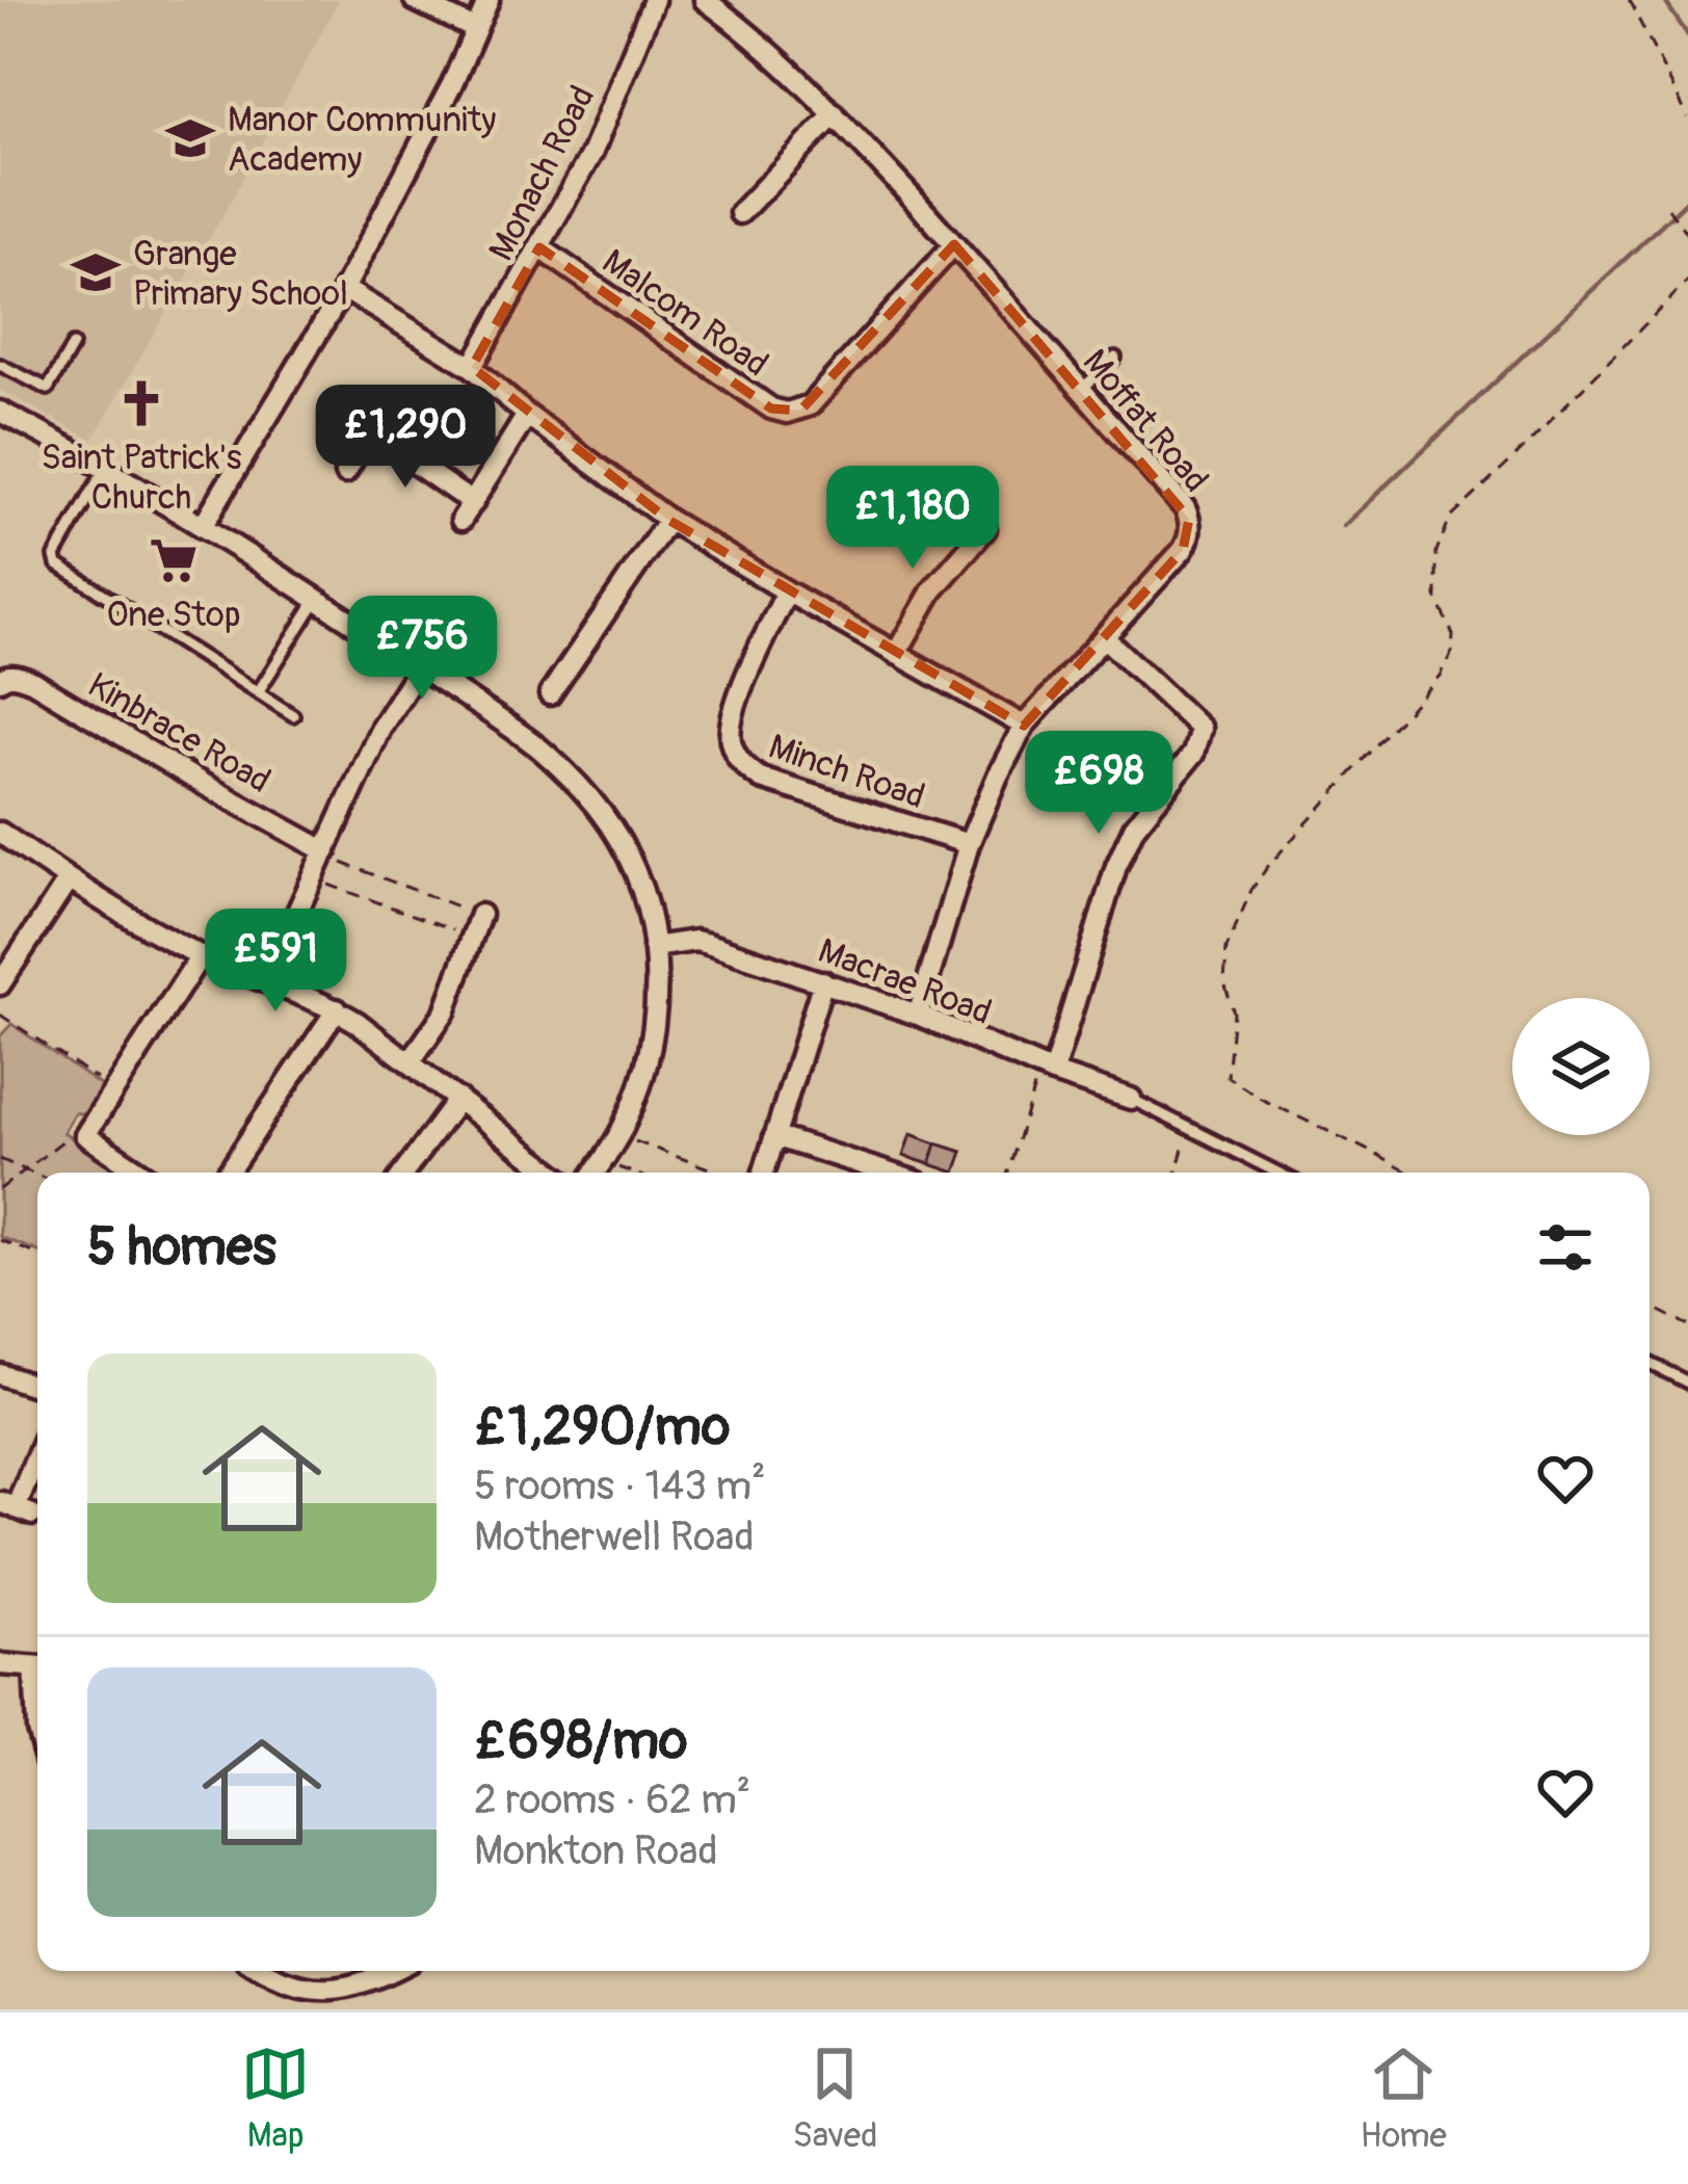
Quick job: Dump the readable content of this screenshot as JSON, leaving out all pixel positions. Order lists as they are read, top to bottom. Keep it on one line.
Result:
{"streets":{"street":["Monach Road","Malcom Road","Moffat Road","Kinbrace Road","Minch Road","Macrae Road"]},"crossings":[["Monach Road","Malcom Road"],["Malcom Road","Moffat Road"],["Moffat Road","Minch Road"],["Moffat Road","Macrae Road"]],"places":{"school or university":["Manor Community Academy","Grange Primary School"],"church":["Saint Patrick's Church"],"supermarket":["One Stop"]},"page":{"price":["£1,290","£1,180","£756","£698","£591"],"heading":"5 homes","list":[{"name":"£1,290/mo","note":"5 rooms · 143 m² · Motherwell Road"},{"name":"£698/mo","note":"2 rooms · 62 m² · Monkton Road"}],"tabs":["Map","Saved","Home"]}}
